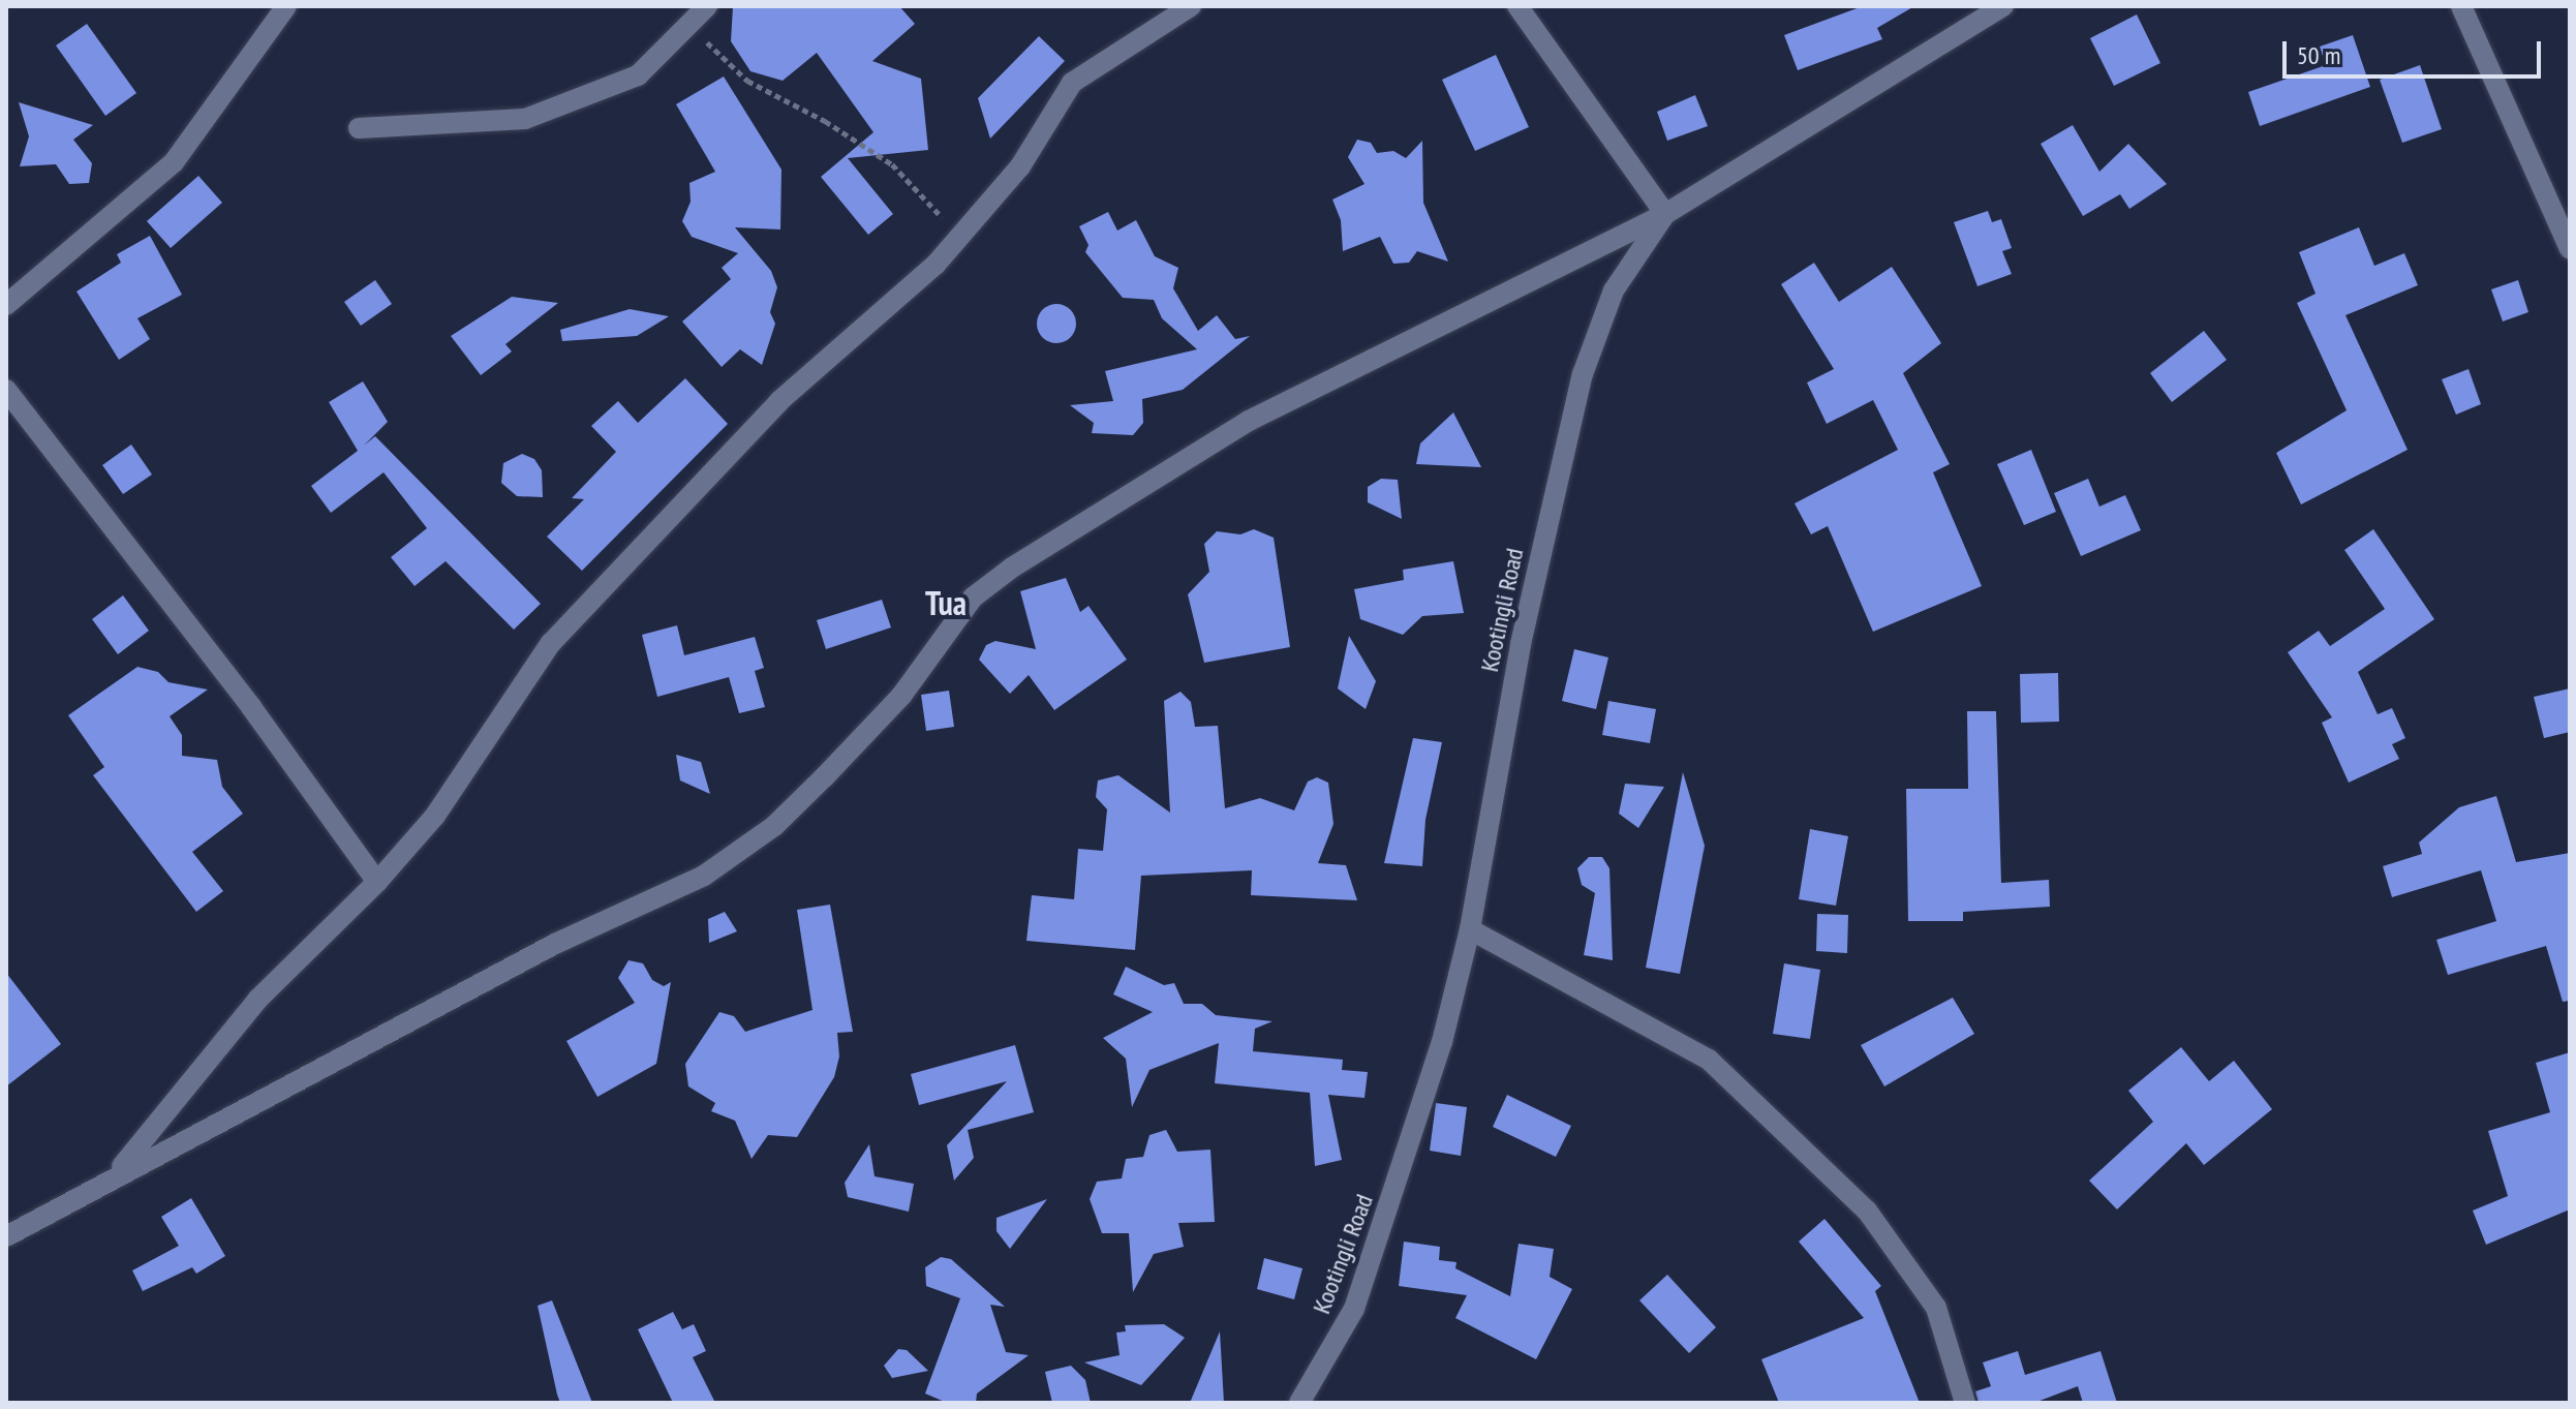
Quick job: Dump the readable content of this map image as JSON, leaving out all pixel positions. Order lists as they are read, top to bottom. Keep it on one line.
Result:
{"streets":{"street":["Kootingli Road"]},"districts":["Tua"],"scale_bar":"50 m"}
